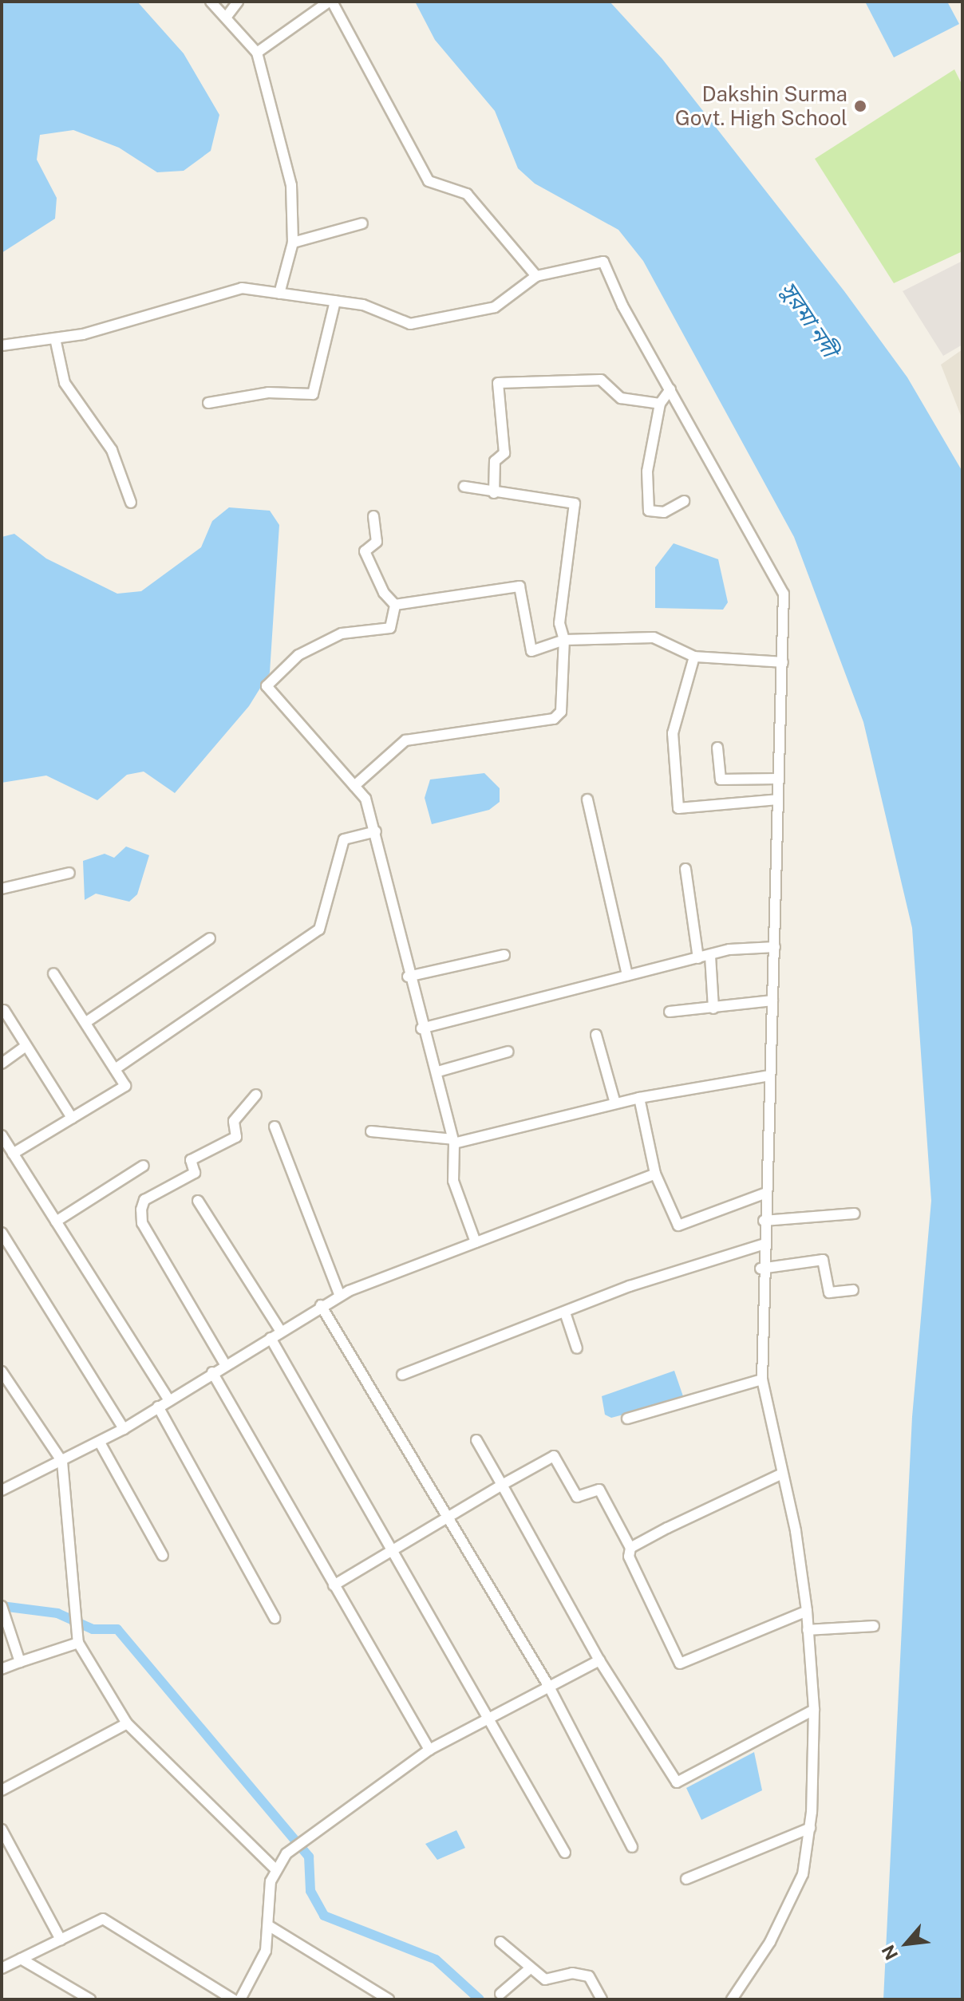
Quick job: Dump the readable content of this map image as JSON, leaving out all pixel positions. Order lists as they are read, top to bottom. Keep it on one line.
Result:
{"water":["সুরমা নদী"],"places":["Dakshin Surma Govt. High School"],"north":"bottom left"}
